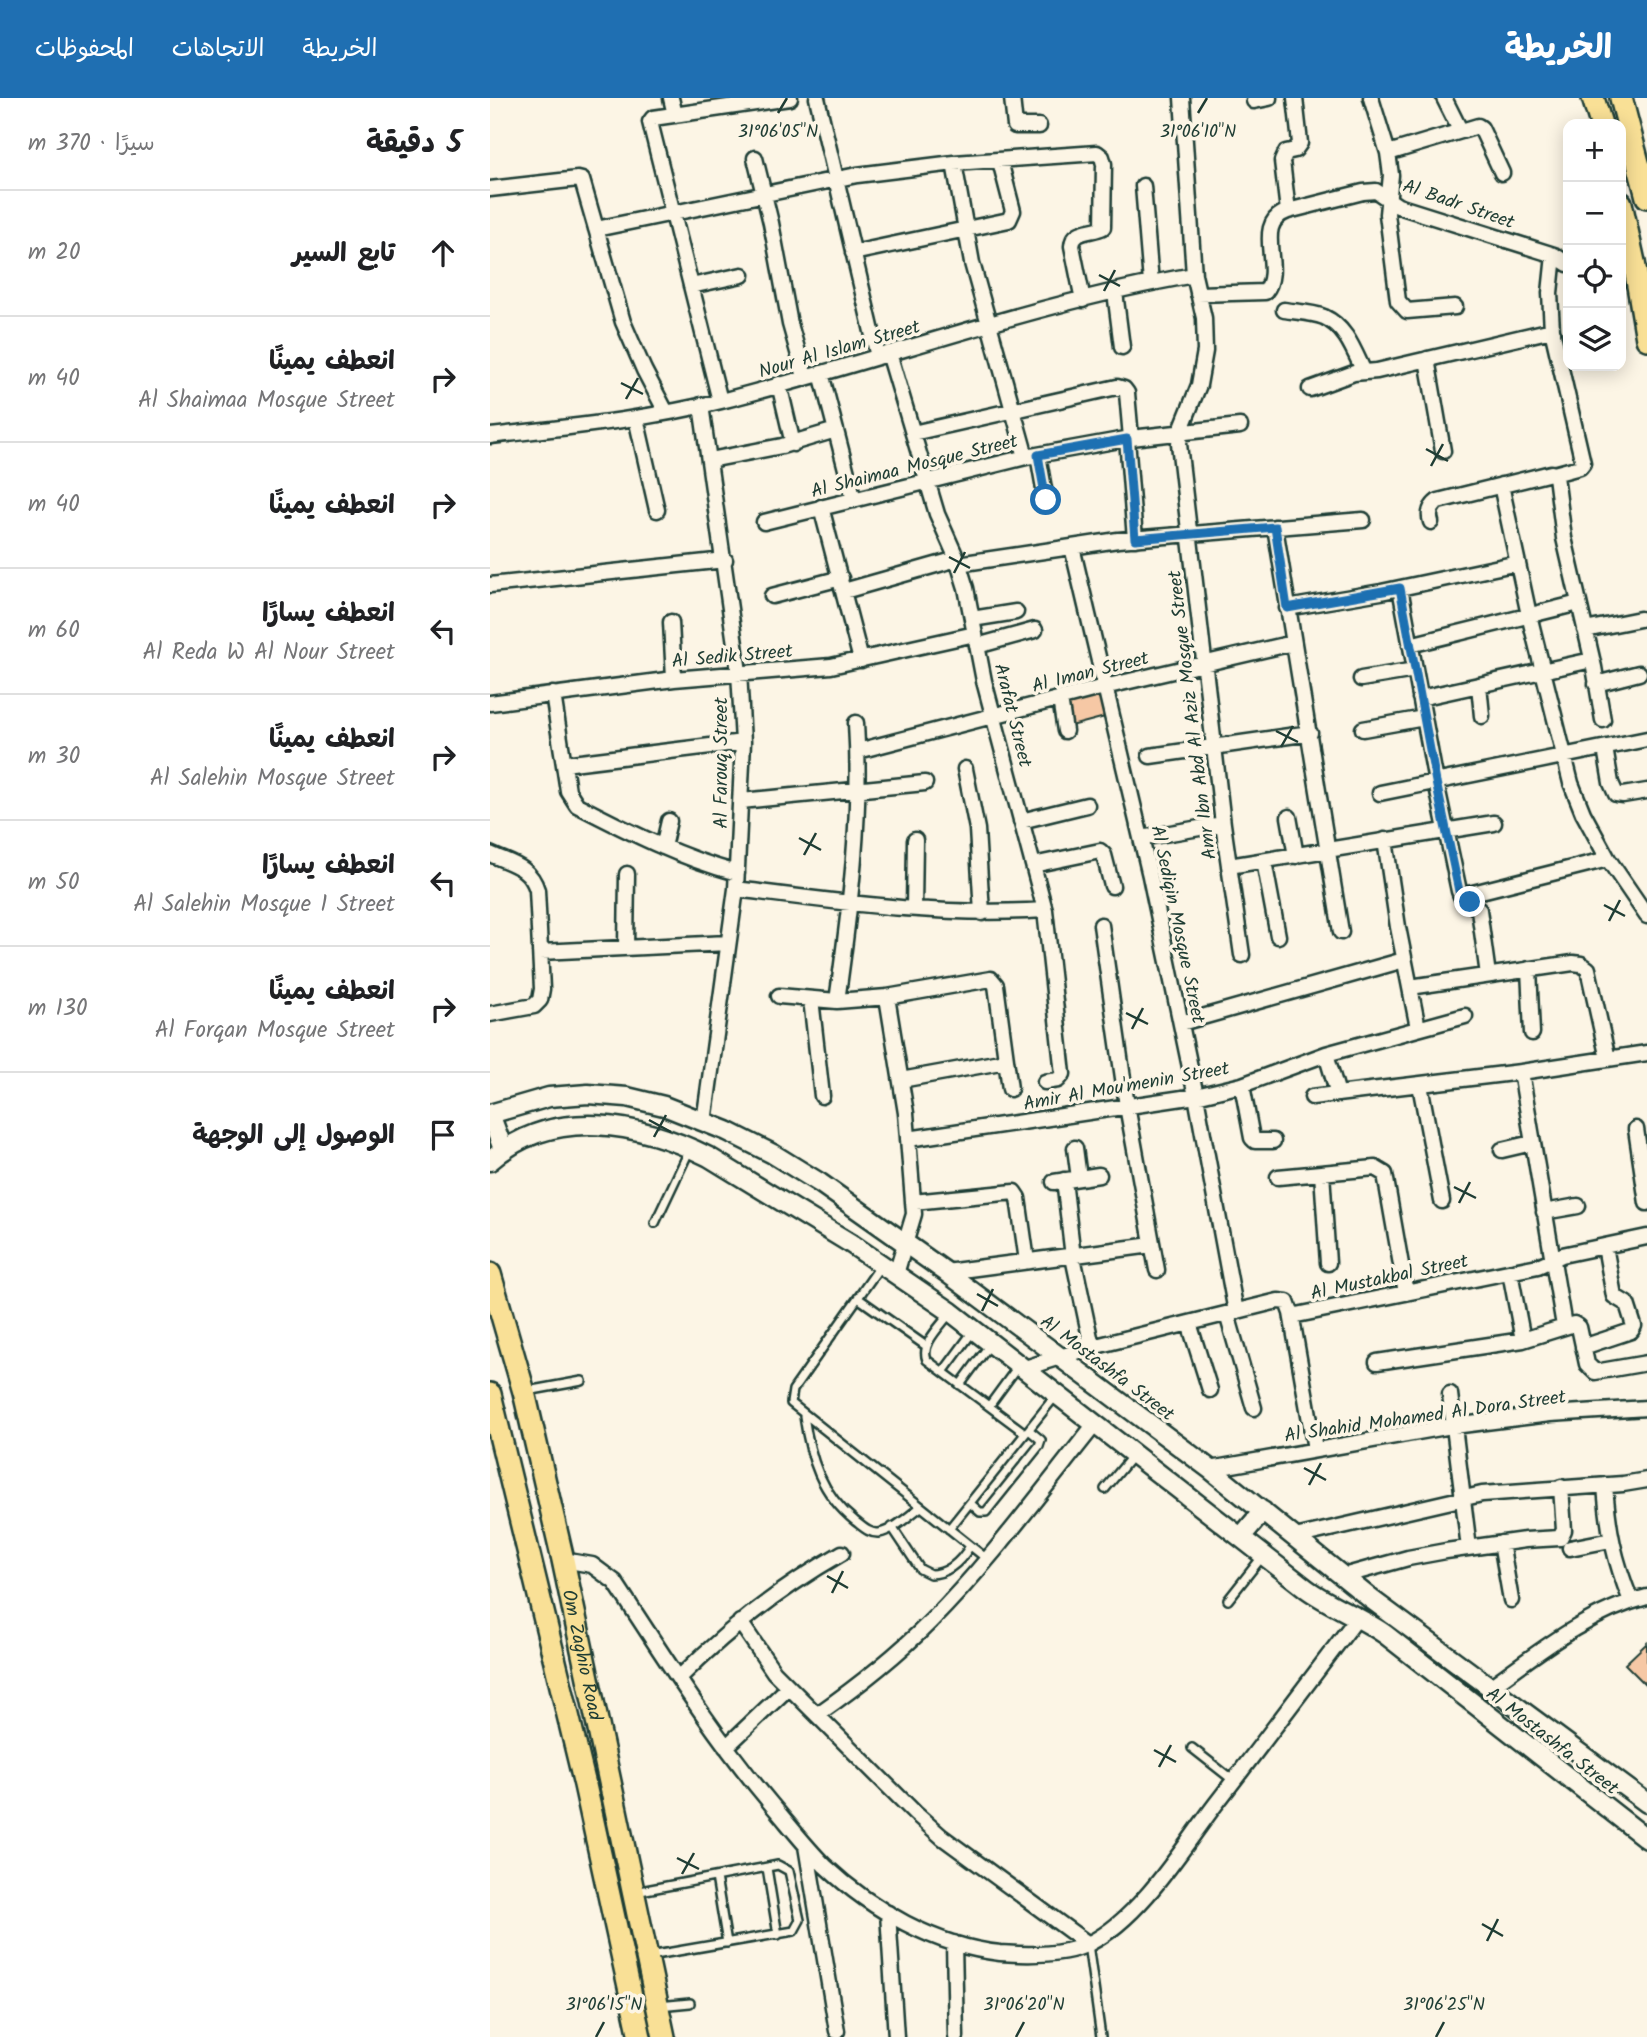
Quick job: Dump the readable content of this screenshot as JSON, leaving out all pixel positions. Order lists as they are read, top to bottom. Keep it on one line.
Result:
{"streets":{"main road":["Om Zaghio Road"],"street":["Al Badr Street","Nour Al Islam Street","Al Shaimaa Mosque Street","Al Sedik Street","Al Iman Street","Arafat Street","Amr Ibn Abd Al Aziz Mosque Street","Al Farouq Street","Al Sediqin Mosque Street","Amir Al Mou'menin Street","Al Mustakbal Street","Al Mostashfa Street","Al Shahid Mohamed Al Dora Street"]},"crossings":[["Nour Al Islam Street","Arafat Street"],["Nour Al Islam Street","Amr Ibn Abd Al Aziz Mosque Street"],["Nour Al Islam Street","Al Farouq Street"],["Al Shaimaa Mosque Street","Arafat Street"],["Al Shaimaa Mosque Street","Amr Ibn Abd Al Aziz Mosque Street"],["Al Sedik Street","Arafat Street"],["Al Sedik Street","Al Farouq Street"],["Al Iman Street","Arafat Street"],["Al Iman Street","Amr Ibn Abd Al Aziz Mosque Street"],["Al Iman Street","Al Sediqin Mosque Street"],["Al Farouq Street","Al Mostashfa Street"],["Al Sediqin Mosque Street","Amir Al Mou'menin Street"],["Al Sediqin Mosque Street","Al Mustakbal Street"],["Al Mustakbal Street","Al Mostashfa Street"],["Al Mostashfa Street","Al Shahid Mohamed Al Dora Street"]],"page":{"header":"الخريطة","nav":["الخريطة","الاتجاهات","المحفوظات"],"heading":["5 دقيقة","سيرًا · 370 m"],"map_buttons":["+","−"],"list":[["تابع السير","20 m"],["انعطف يمينًا","Al Shaimaa Mosque Street","40 m"],["انعطف يمينًا","40 m"],["انعطف يسارًا","Al Reda W Al Nour Street","60 m"],["انعطف يمينًا","Al Salehin Mosque Street","30 m"],["انعطف يسارًا","Al Salehin Mosque 1 Street","50 m"],["انعطف يمينًا","Al Forqan Mosque Street","130 m"],"الوصول إلى الوجهة"]},"coordinates":["31°06'05\"N","31°06'10\"N","31°06'15\"N","31°06'20\"N","31°06'25\"N"]}
